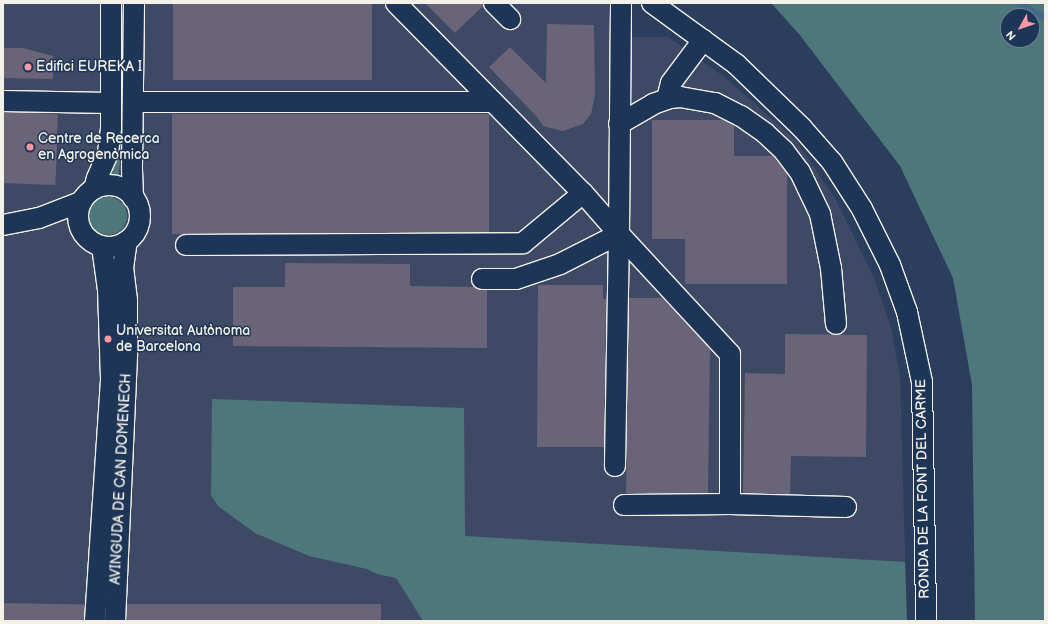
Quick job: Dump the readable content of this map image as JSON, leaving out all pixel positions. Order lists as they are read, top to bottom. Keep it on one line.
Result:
{"streets":{"street":["AVINGUDA DE CAN DOMENECH","RONDA DE LA FONT DEL CARME"]},"places":["Edifici EUREKA I","Centre de Recerca en Agrogenòmica","Universitat Autònoma de Barcelona"],"north":"bottom left"}
